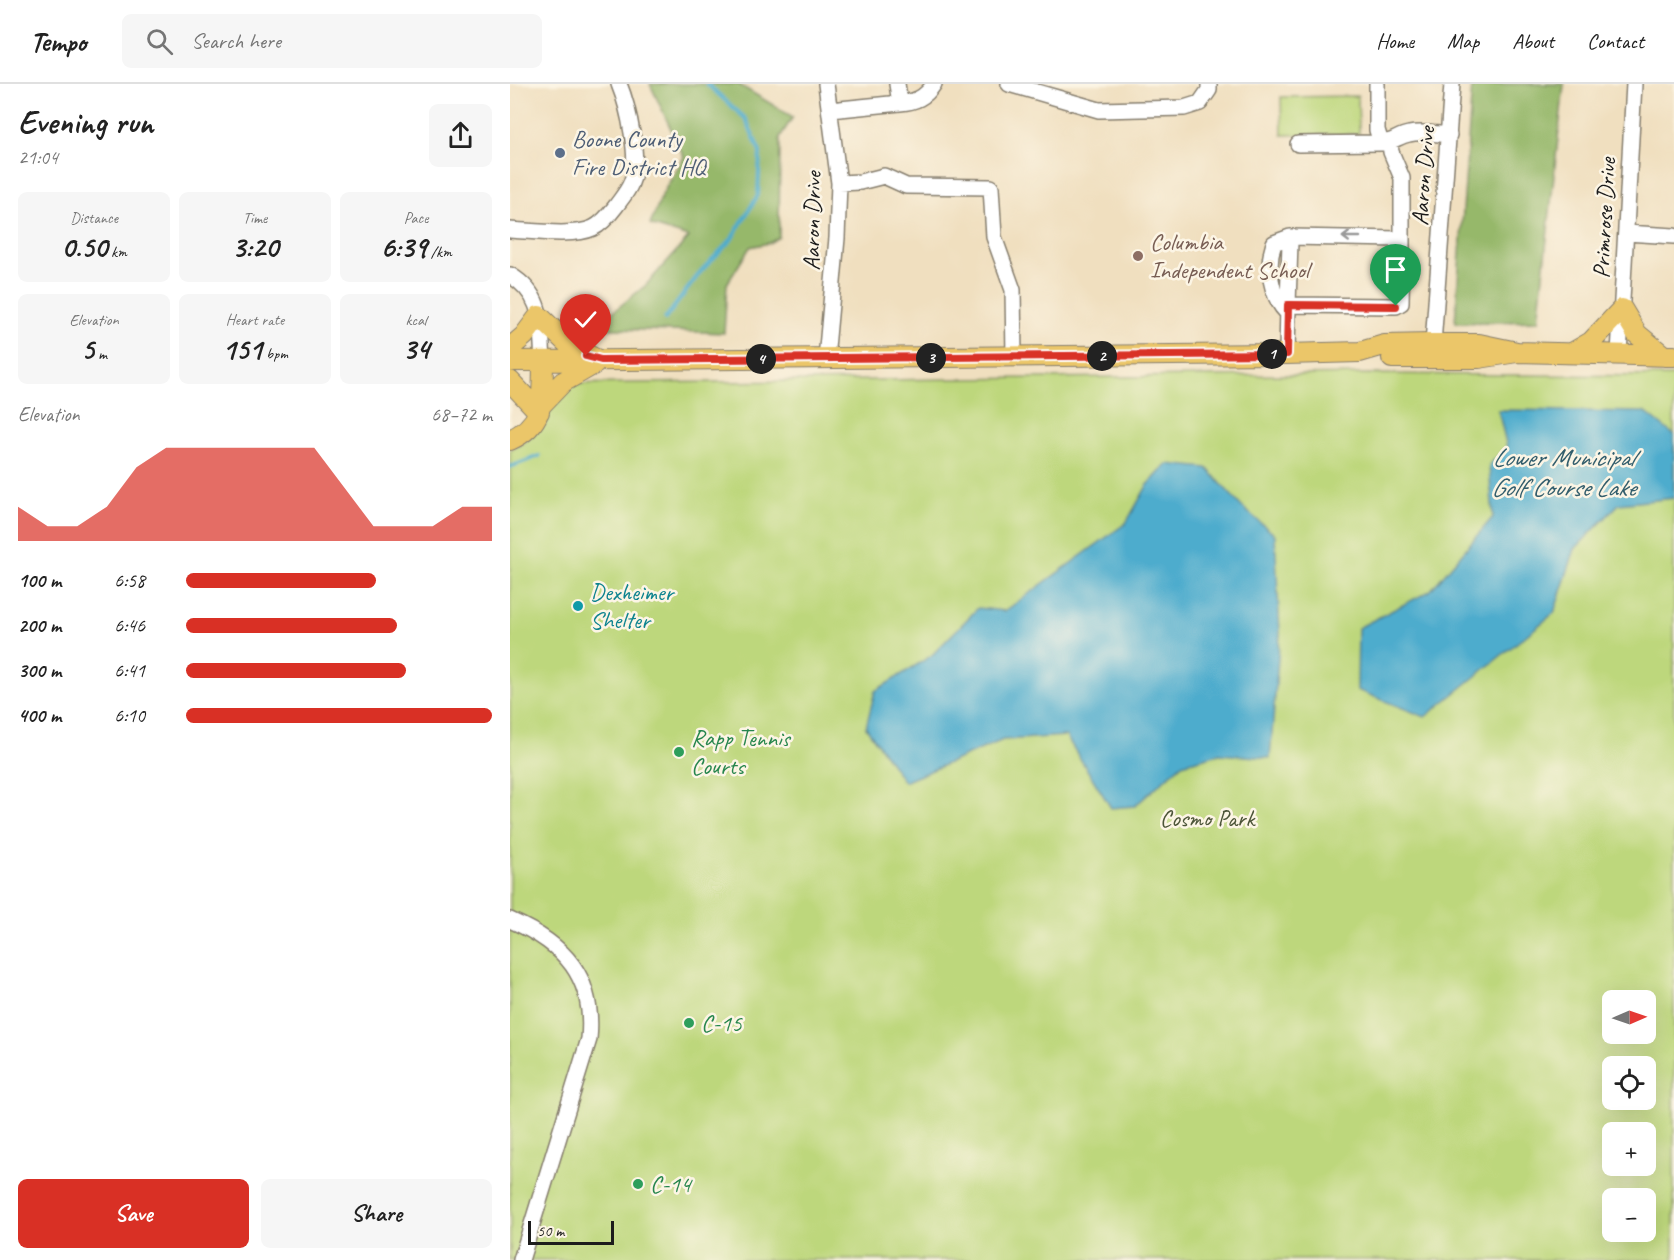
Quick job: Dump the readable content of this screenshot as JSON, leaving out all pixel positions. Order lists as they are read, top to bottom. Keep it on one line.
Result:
{"streets":{"street":["Aaron Drive","Primrose Drive"]},"water":["Lower Municipal Golf Course Lake"],"parks":["Cosmo Park"],"places":["Boone County Fire District HQ","Columbia Independent School","Dexheimer Shelter","Rapp Tennis Courts","C-15","C-14"],"scale_bar":"50 m","north":"right","page":{"header":"Tempo","search":"Search here","nav":["Home","Map","About","Contact"],"heading":["Evening run","21:04"],"stats":[["Distance","0.50 km"],["Time","3:20"],["Pace","6:39 /km"],["Elevation","5 m"],["Heart rate","151 bpm"],["kcal","34"]],"pins":["1","2","3","4"],"chart":["Elevation","68–72 m"],"list":[{"name":"100 m","note":"6:58"},{"name":"200 m","note":"6:46"},{"name":"300 m","note":"6:41"},{"name":"400 m","note":"6:10"}],"map_buttons":["+","−"],"buttons":["Save","Share"],"scale":"50 m"}}
